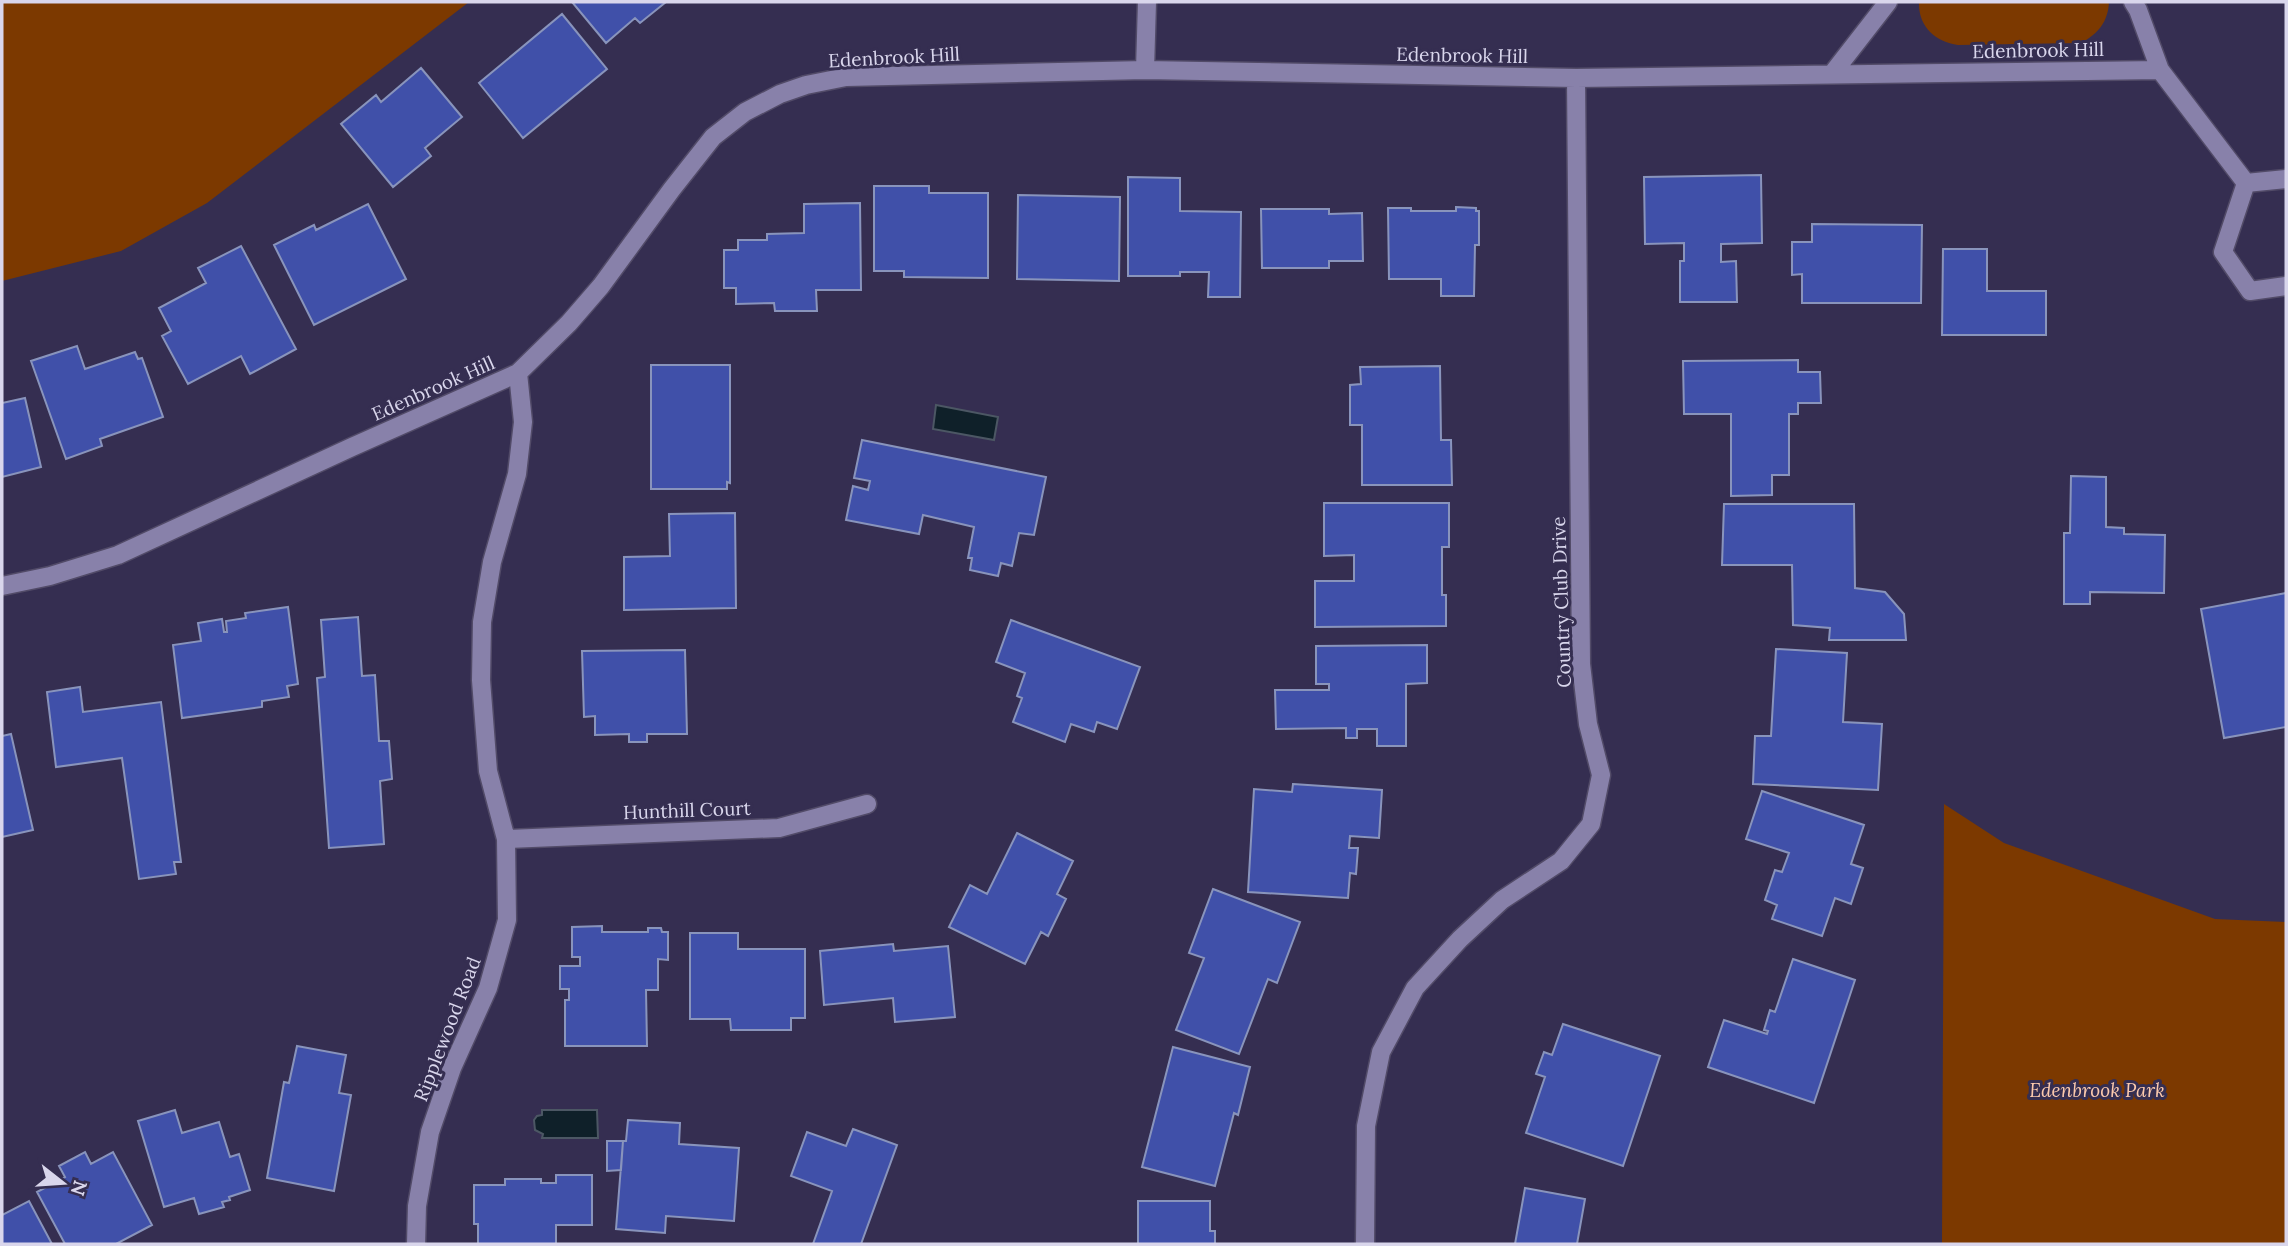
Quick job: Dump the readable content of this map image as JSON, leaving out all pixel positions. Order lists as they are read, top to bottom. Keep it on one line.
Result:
{"streets":{"street":["Edenbrook Hill","Country Club Drive","Hunthill Court","Ripplewood Road"]},"crossings":[["Edenbrook Hill","Country Club Drive"],["Edenbrook Hill","Ripplewood Road"],["Hunthill Court","Ripplewood Road"]],"parks":["Edenbrook Park"],"north":"right"}
